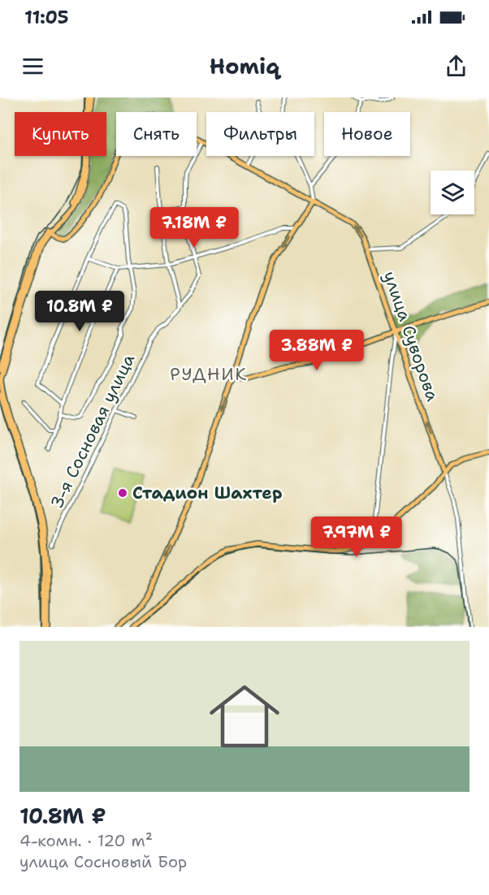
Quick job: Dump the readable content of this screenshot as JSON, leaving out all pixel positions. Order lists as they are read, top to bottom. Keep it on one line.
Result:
{"streets":{"main road":["улица Суворова"],"street":["3-я Сосновая улица"]},"districts":["РУДНИК"],"places":["Стадион Шахтер"],"page":{"status":"11:05","header":"Homiq","chip":["Купить","Снять","Фильтры","Новое"],"price":["7.18M ₽","10.8M ₽","3.88M ₽","7.97M ₽"],"list":[{"name":"10.8M ₽","note":"4-комн. · 120 m² · улица Сосновый Бор"}]}}
